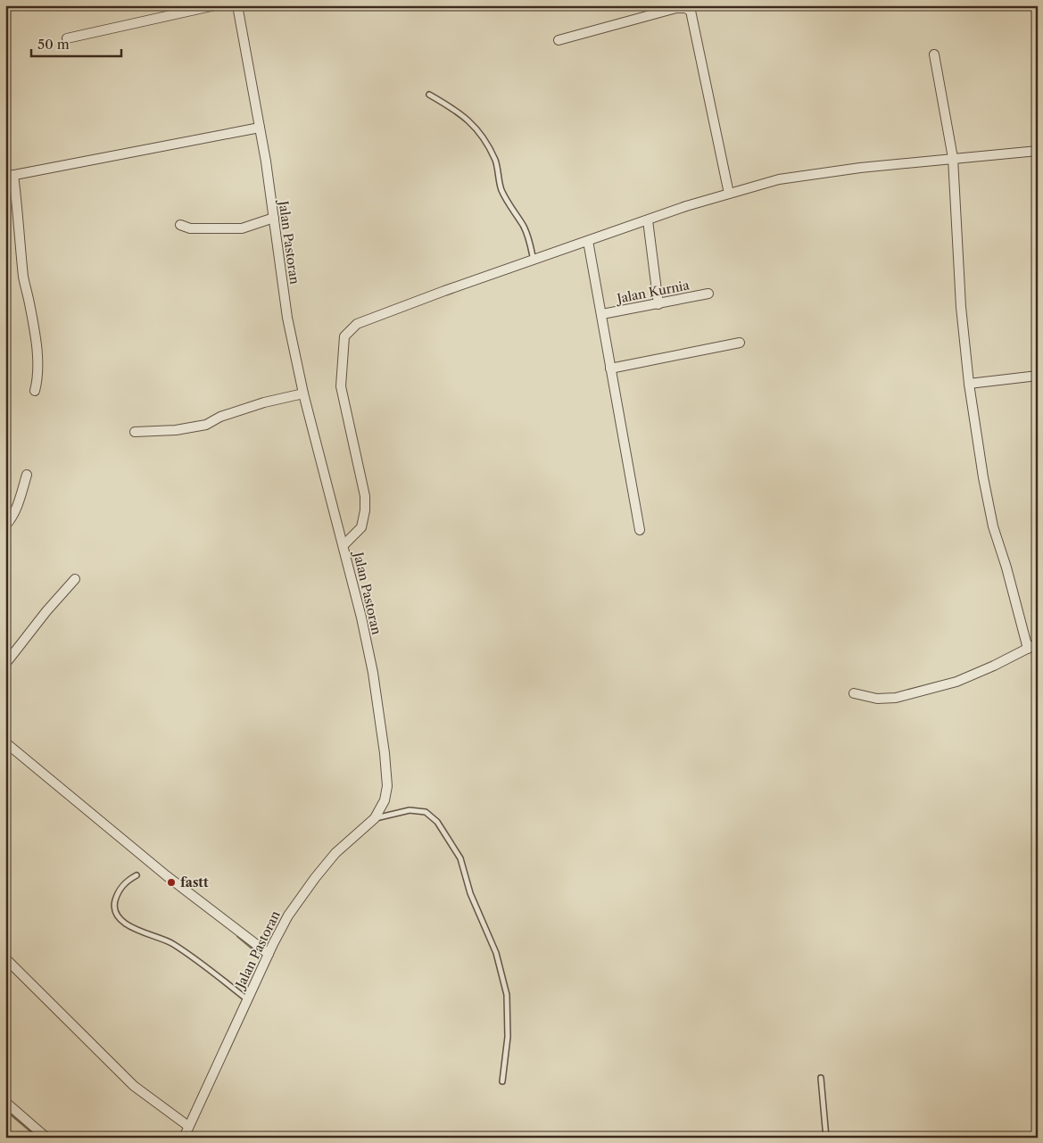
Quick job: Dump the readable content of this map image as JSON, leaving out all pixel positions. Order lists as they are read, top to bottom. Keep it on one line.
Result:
{"streets":{"street":["Jalan Pastoran","Jalan Kurnia"]},"places":["fastt"],"scale_bar":"50 m"}
